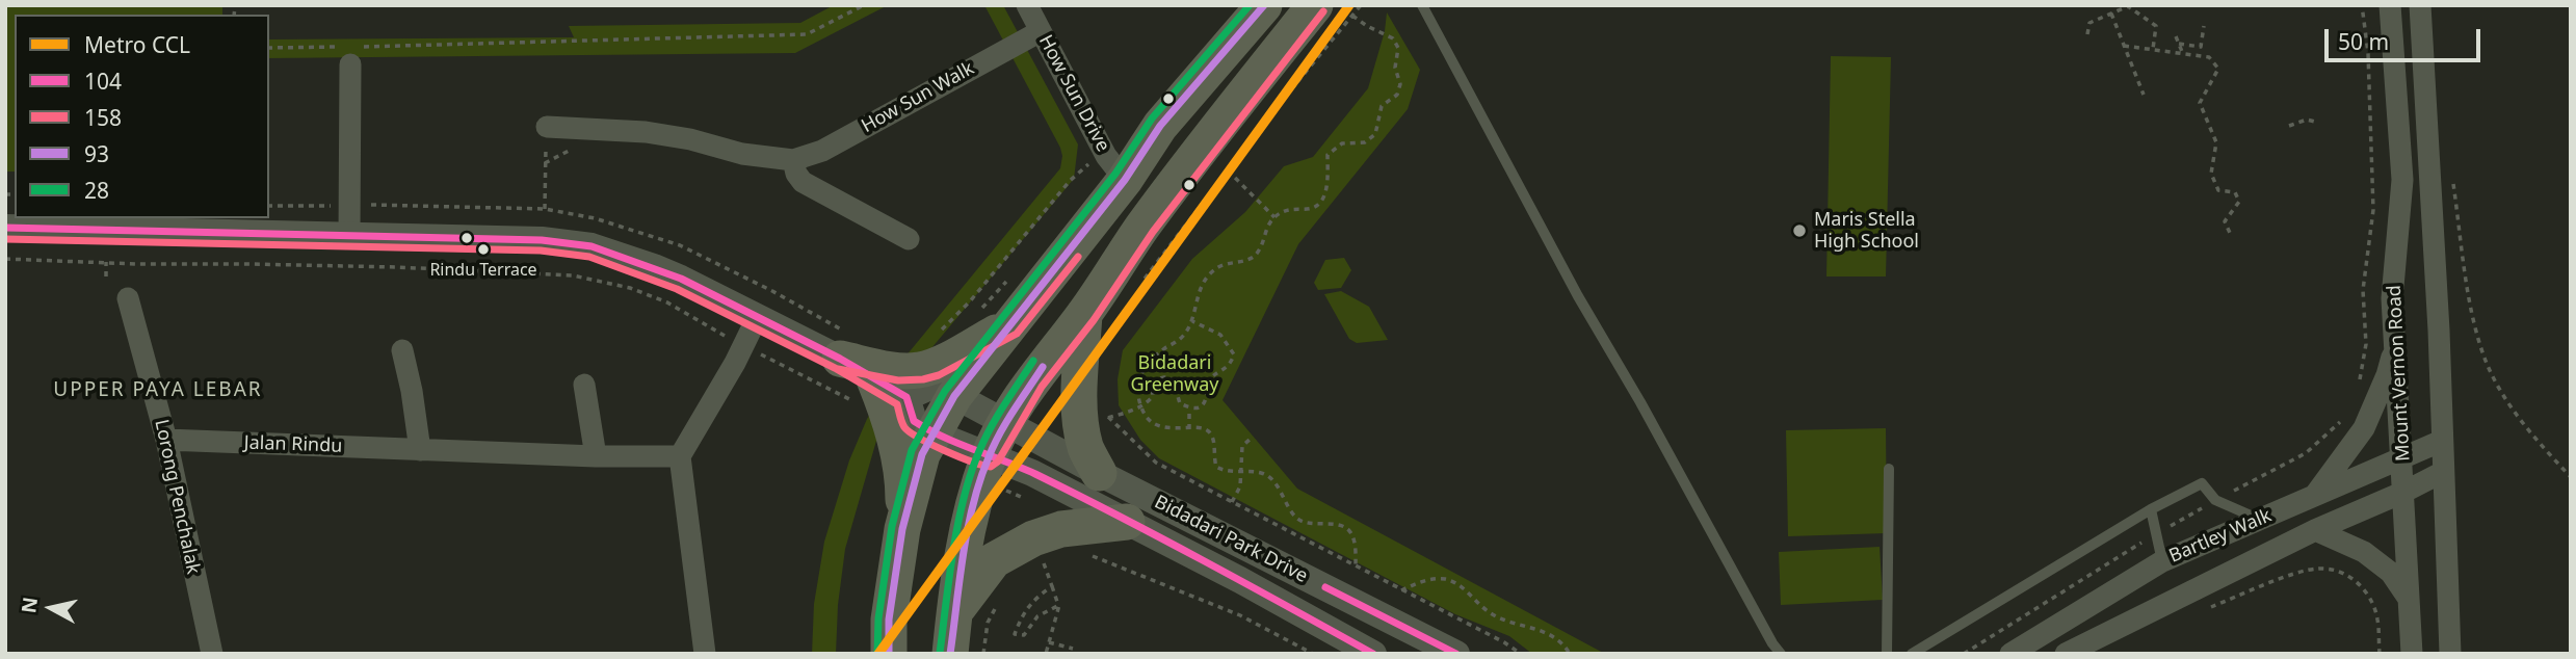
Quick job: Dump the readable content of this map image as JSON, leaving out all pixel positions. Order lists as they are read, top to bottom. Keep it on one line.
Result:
{"streets":{"street":["How Sun Drive","How Sun Walk","Mount Vernon Road","Jalan Rindu","Lorong Penchalak","Bartley Walk","Bidadari Park Drive"]},"crossings":[["How Sun Drive","How Sun Walk"],["Mount Vernon Road","Bartley Walk"],["Jalan Rindu","Lorong Penchalak"]],"districts":["UPPER PAYA LEBAR"],"parks":["Bidadari Greenway"],"places":["Maris Stella High School","Rindu Terrace"],"lines":["metro line CCL","transit line 93","transit line 28","transit line 158","transit line 104"],"legend":["Metro CCL","104","158","93","28"],"scale_bar":"50 m","north":"left"}
